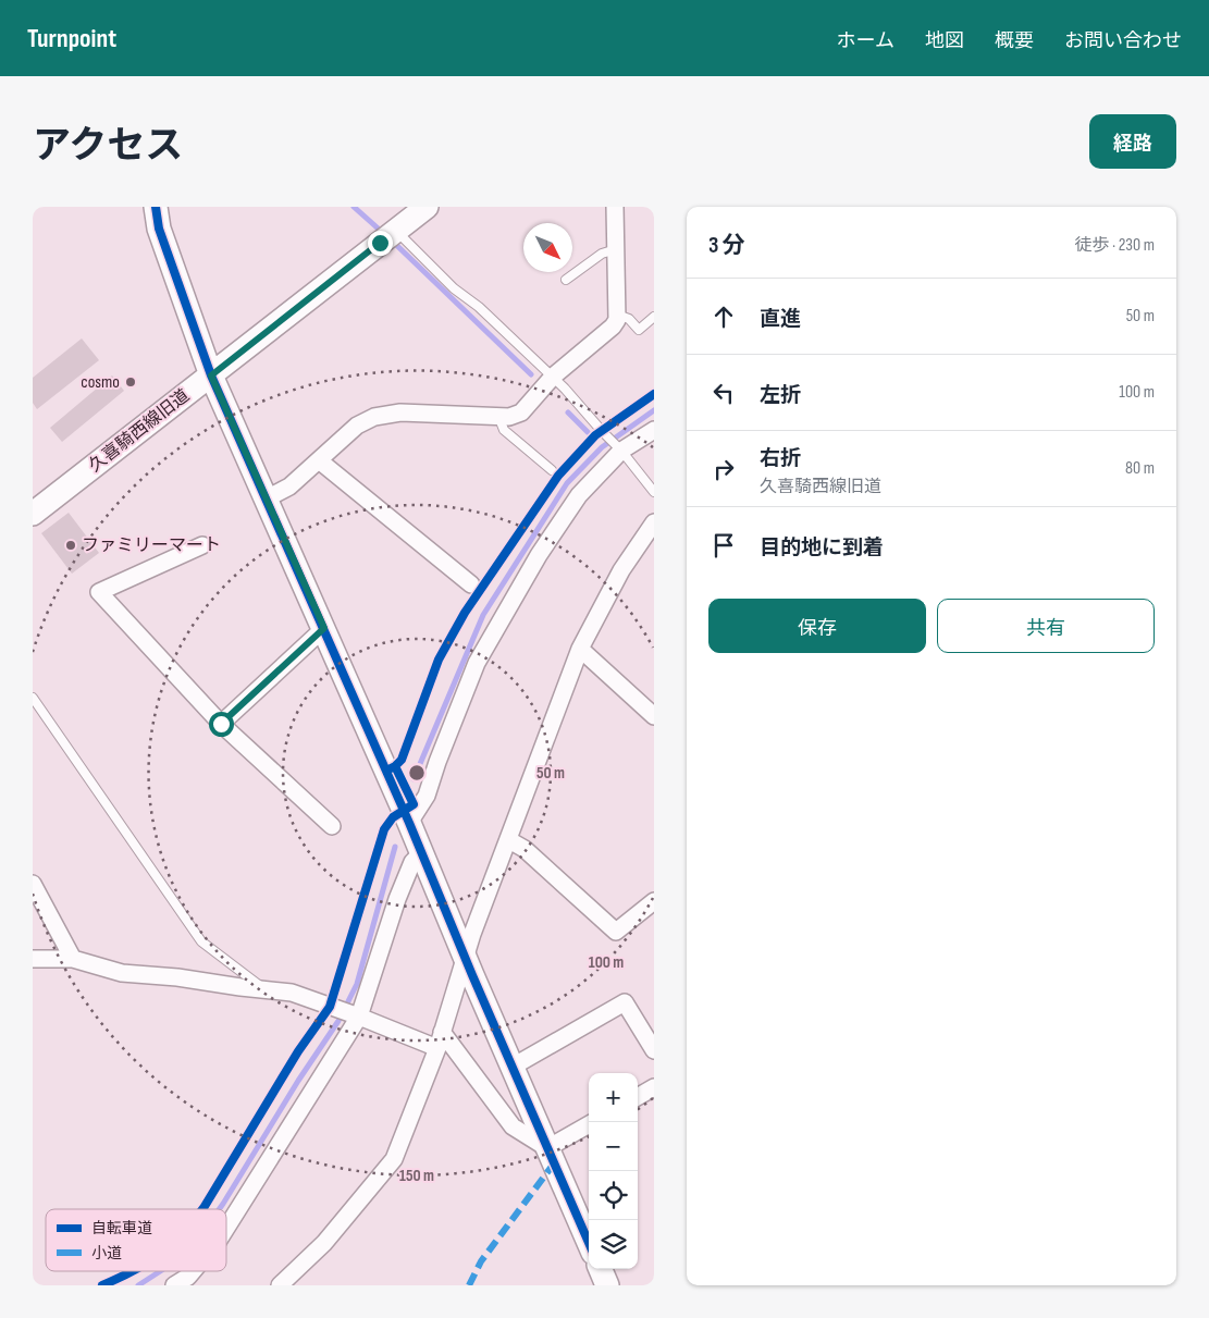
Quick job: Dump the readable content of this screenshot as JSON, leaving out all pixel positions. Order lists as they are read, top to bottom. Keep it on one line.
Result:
{"streets":{"street":["久喜騎西線旧道"]},"places":["cosmo","ファミリーマート"],"legend":["自転車道","小道"],"north":"bottom right","page":{"header":"Turnpoint","nav":["ホーム","地図","概要","お問い合わせ"],"title":"アクセス","buttons":["経路",["保存","共有"]],"heading":["3 分","徒歩 · 230 m"],"list":[["直進","50 m"],["左折","100 m"],["右折","久喜騎西線旧道","80 m"],"目的地に到着"],"map_buttons":["+","−"]},"rings":["50 m","100 m","150 m"]}
